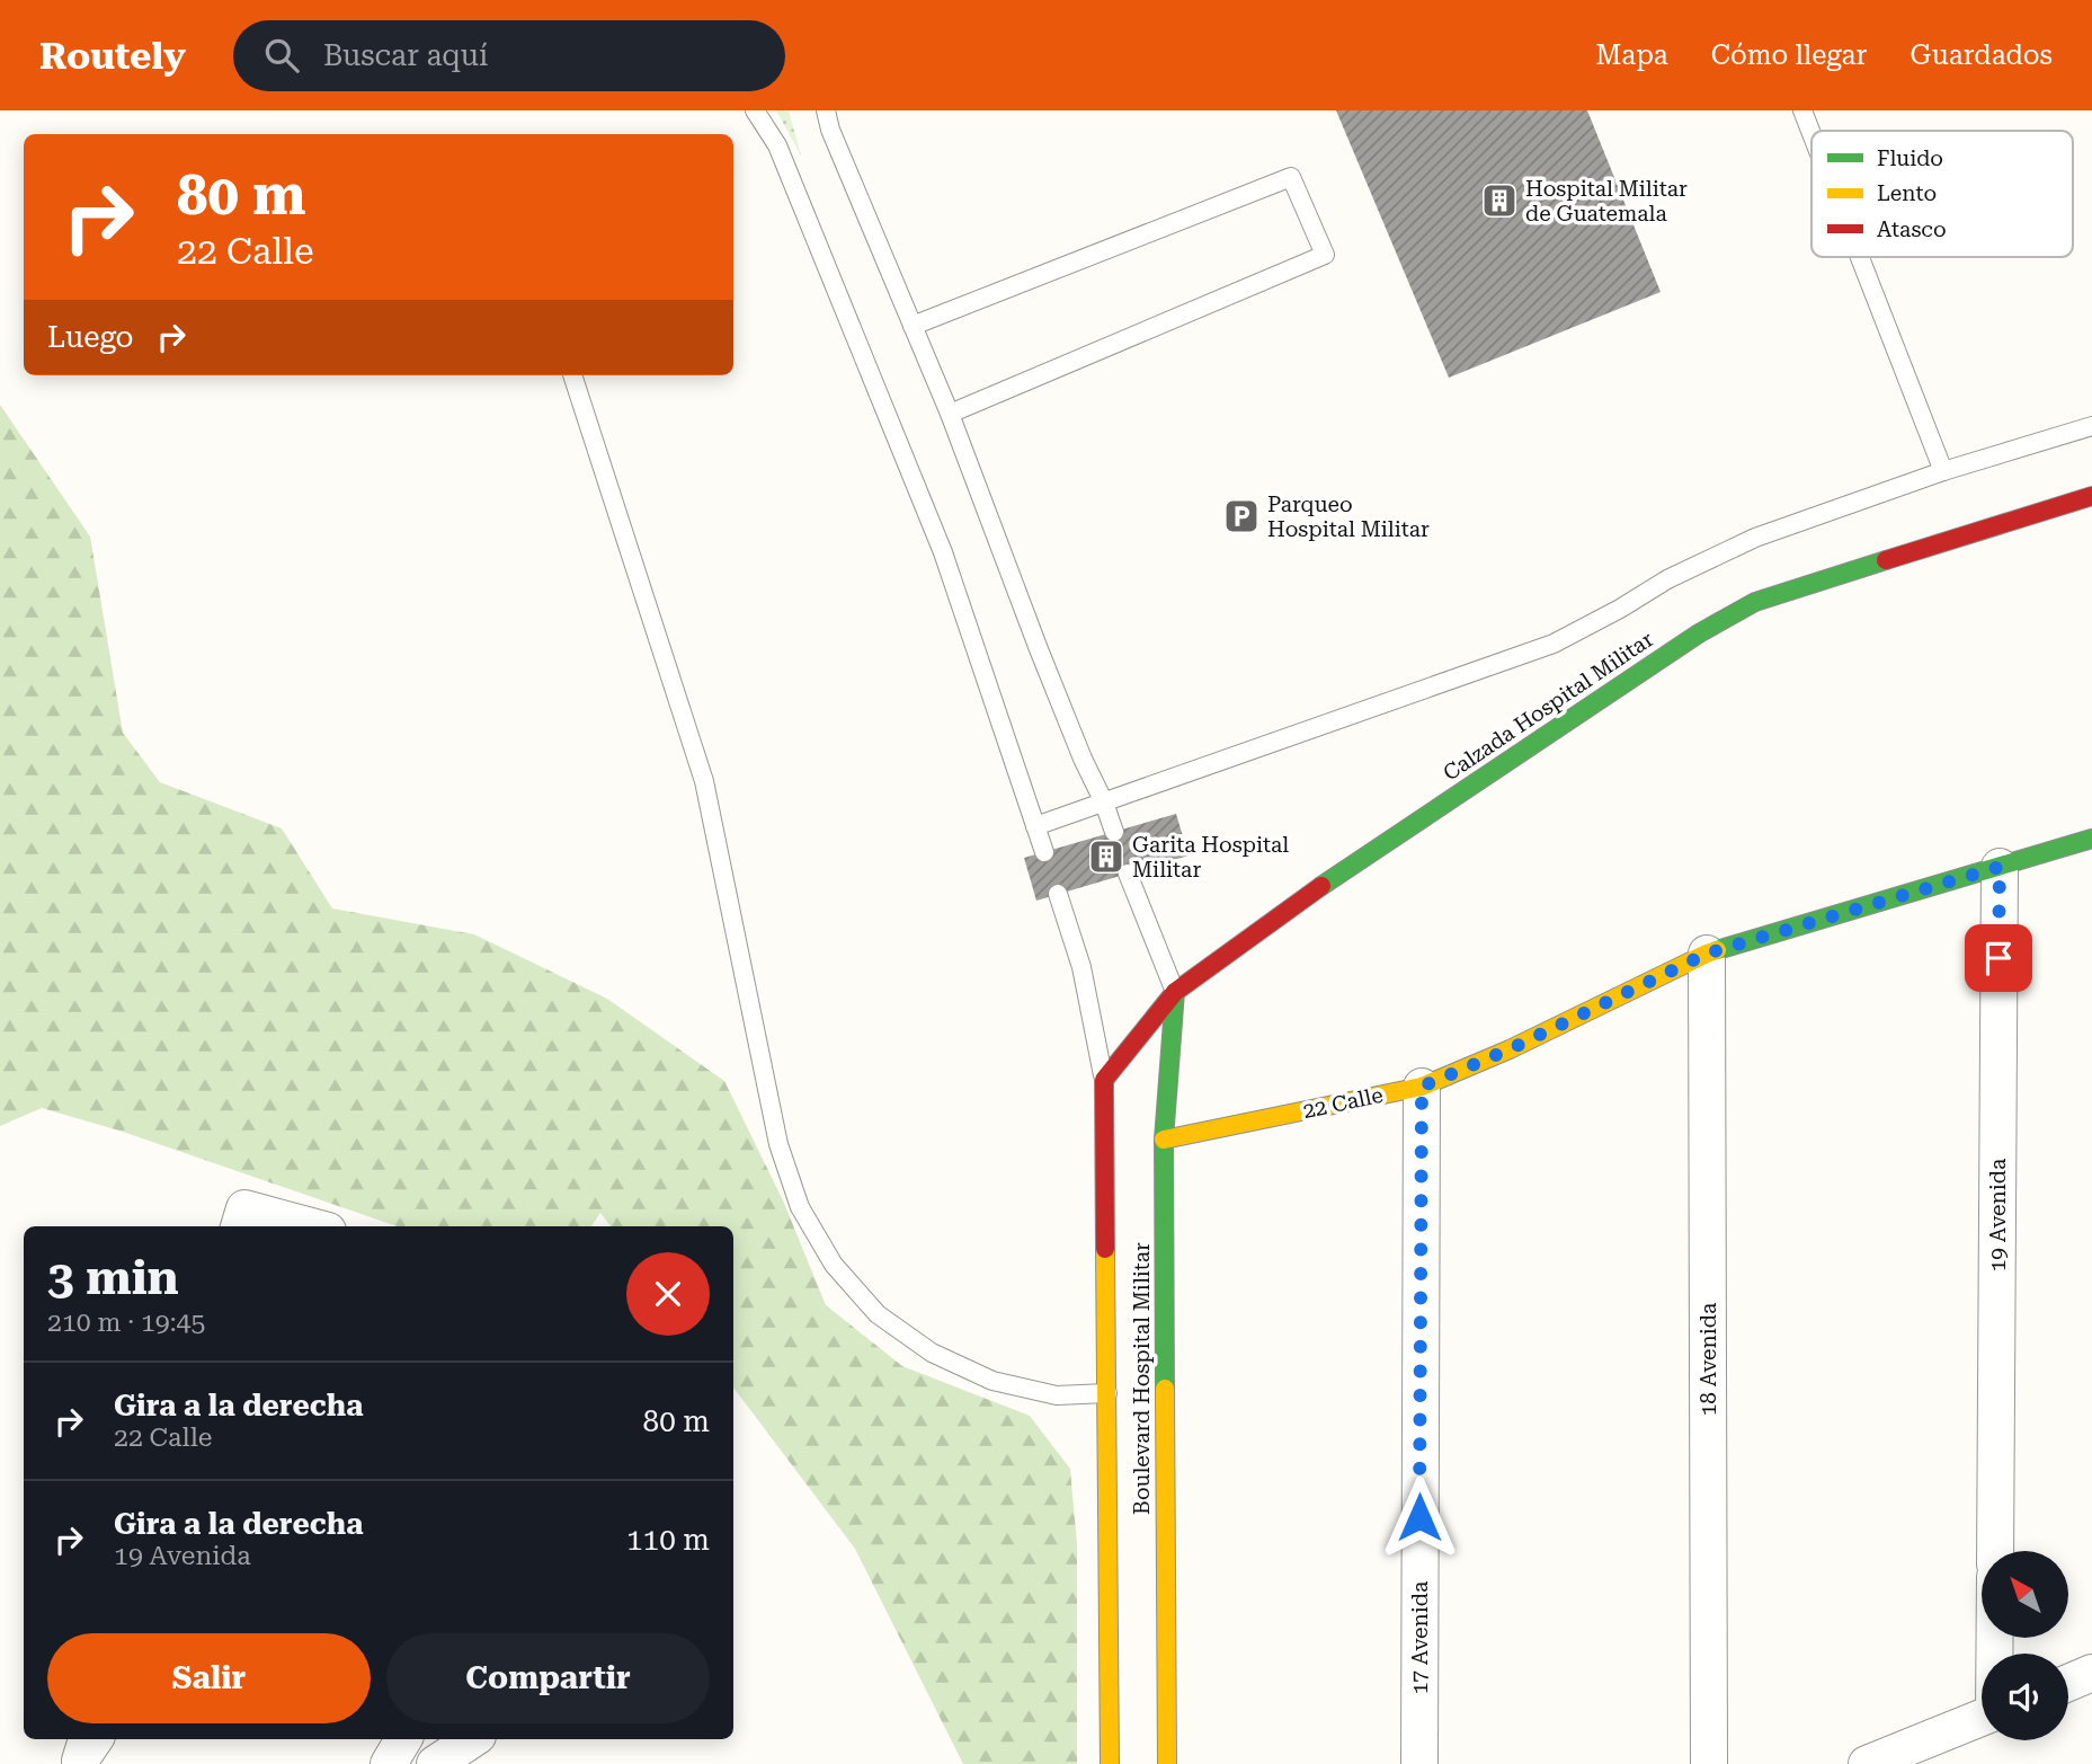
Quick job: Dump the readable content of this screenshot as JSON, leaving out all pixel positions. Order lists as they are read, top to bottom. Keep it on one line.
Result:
{"streets":{"street":["Calzada Hospital Militar","22 Calle","19 Avenida","18 Avenida","Boulevard Hospital Militar","17 Avenida"]},"crossings":[["Calzada Hospital Militar","Boulevard Hospital Militar"],["22 Calle","19 Avenida"],["22 Calle","18 Avenida"],["22 Calle","Boulevard Hospital Militar"],["22 Calle","17 Avenida"]],"places":{"building":["Hospital Militar de Guatemala","Garita Hospital Militar"],"parking":["Parqueo Hospital Militar"]},"legend":["Fluido","Lento","Atasco"],"north":"top left","page":{"header":"Routely","search":"Buscar aquí","nav":["Mapa","Cómo llegar","Guardados"],"turn":["80 m","22 Calle"],"then":"Luego","heading":["3 min","210 m · 19:45"],"list":[{"name":"Gira a la derecha","note":"22 Calle","value":"80 m"},{"name":"Gira a la derecha","note":"19 Avenida","value":"110 m"}],"buttons":["Salir","Compartir"]}}
